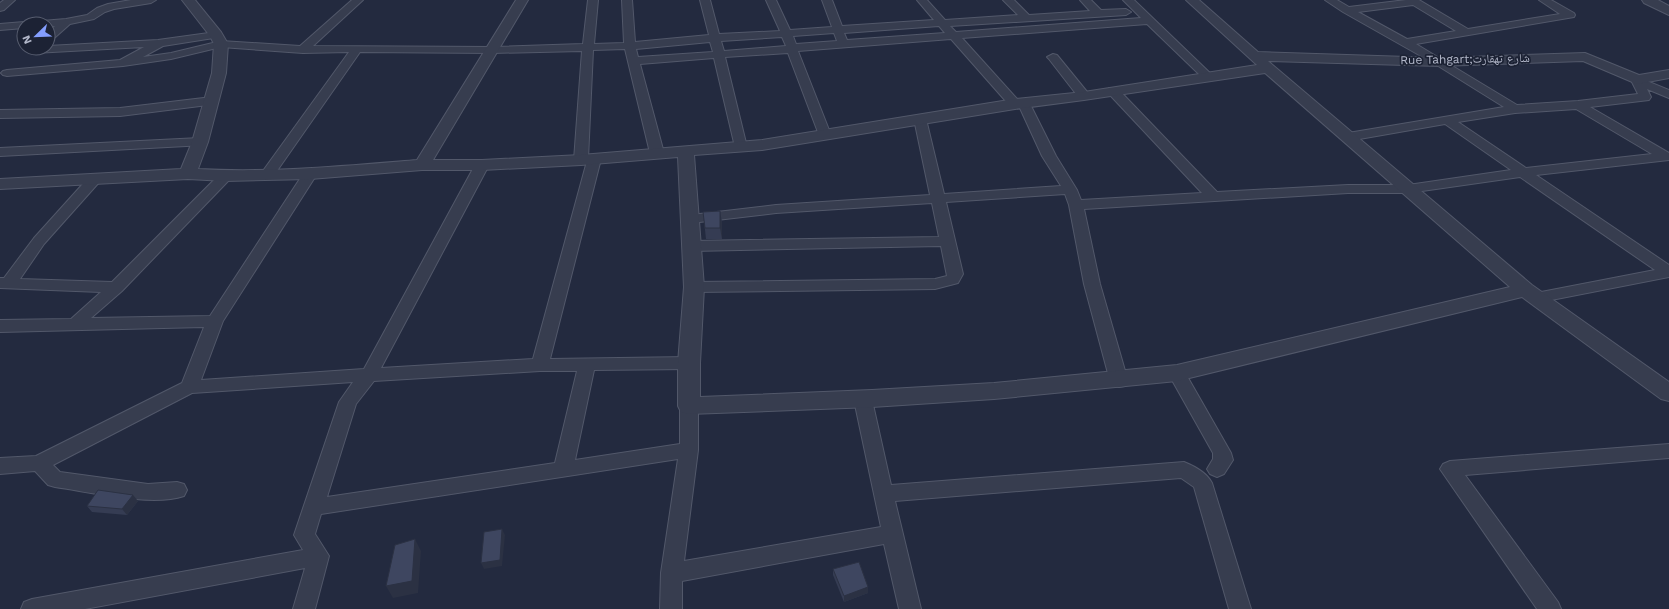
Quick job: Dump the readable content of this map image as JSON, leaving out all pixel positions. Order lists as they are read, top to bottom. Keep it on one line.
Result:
{"streets":{"street":["Rue Tahgart;شارع تهقارت"]},"north":"bottom left"}
